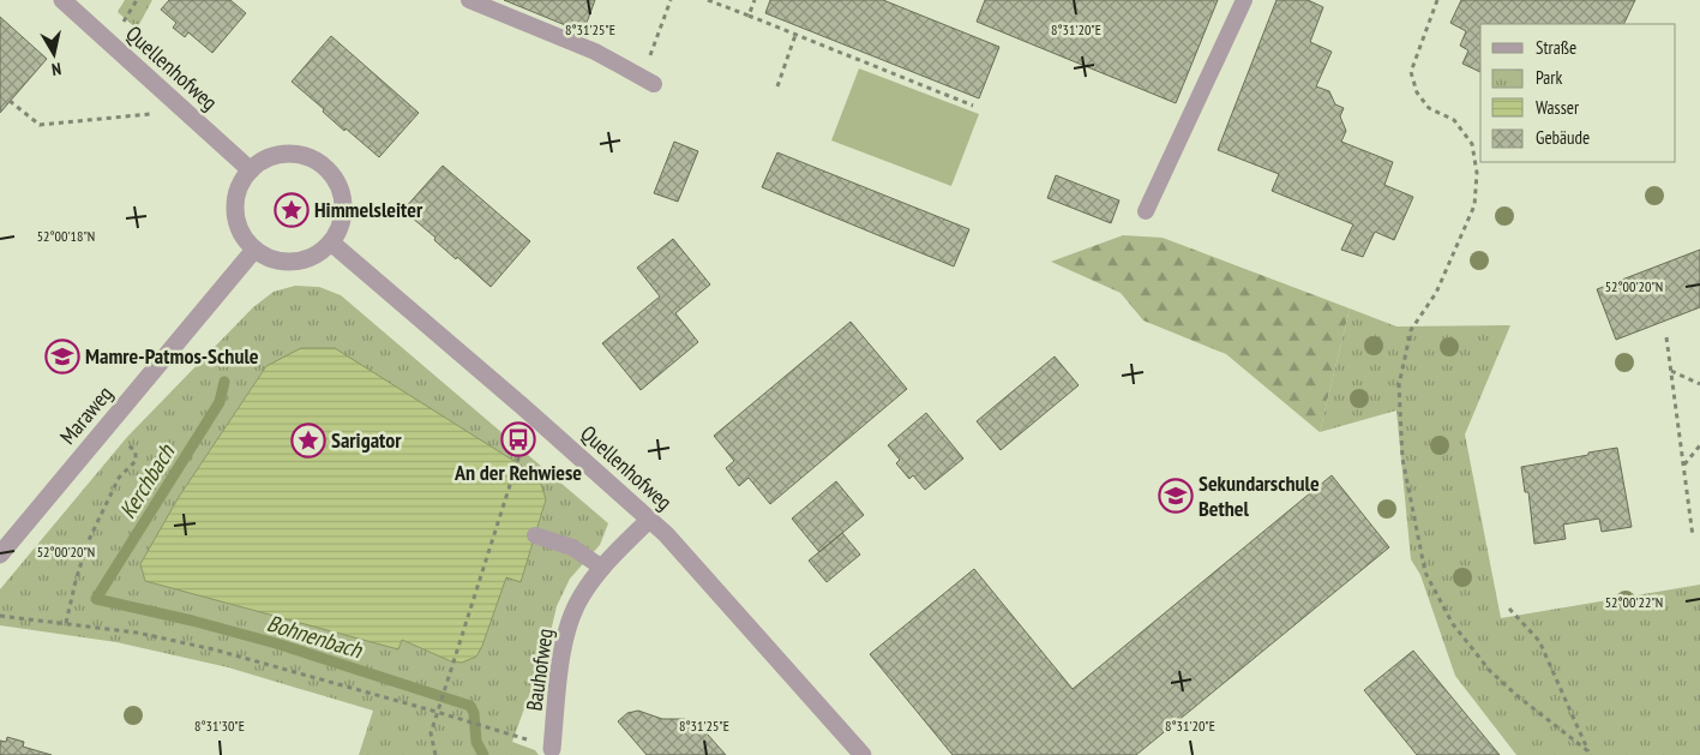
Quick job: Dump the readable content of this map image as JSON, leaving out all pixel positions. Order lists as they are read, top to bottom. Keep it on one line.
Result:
{"streets":{"street":["Quellenhofweg","Maraweg","Bauhofweg"]},"crossings":[["Quellenhofweg","Maraweg"],["Quellenhofweg","Bauhofweg"]],"water":["Kerchbach","Bohnenbach"],"places":{"place":["Himmelsleiter","Sarigator"],"school or university":["Mamre-Patmos-Schule","Sekundarschule Bethel"],"bus stop":["An der Rehwiese"]},"legend":["Straße","Park","Wasser","Gebäude"],"north":"bottom","coordinates":["8°31'25\"E","8°31'20\"E","52°00'18\"N","52°00'20\"N","52°00'22\"N","8°31'30\"E"]}
